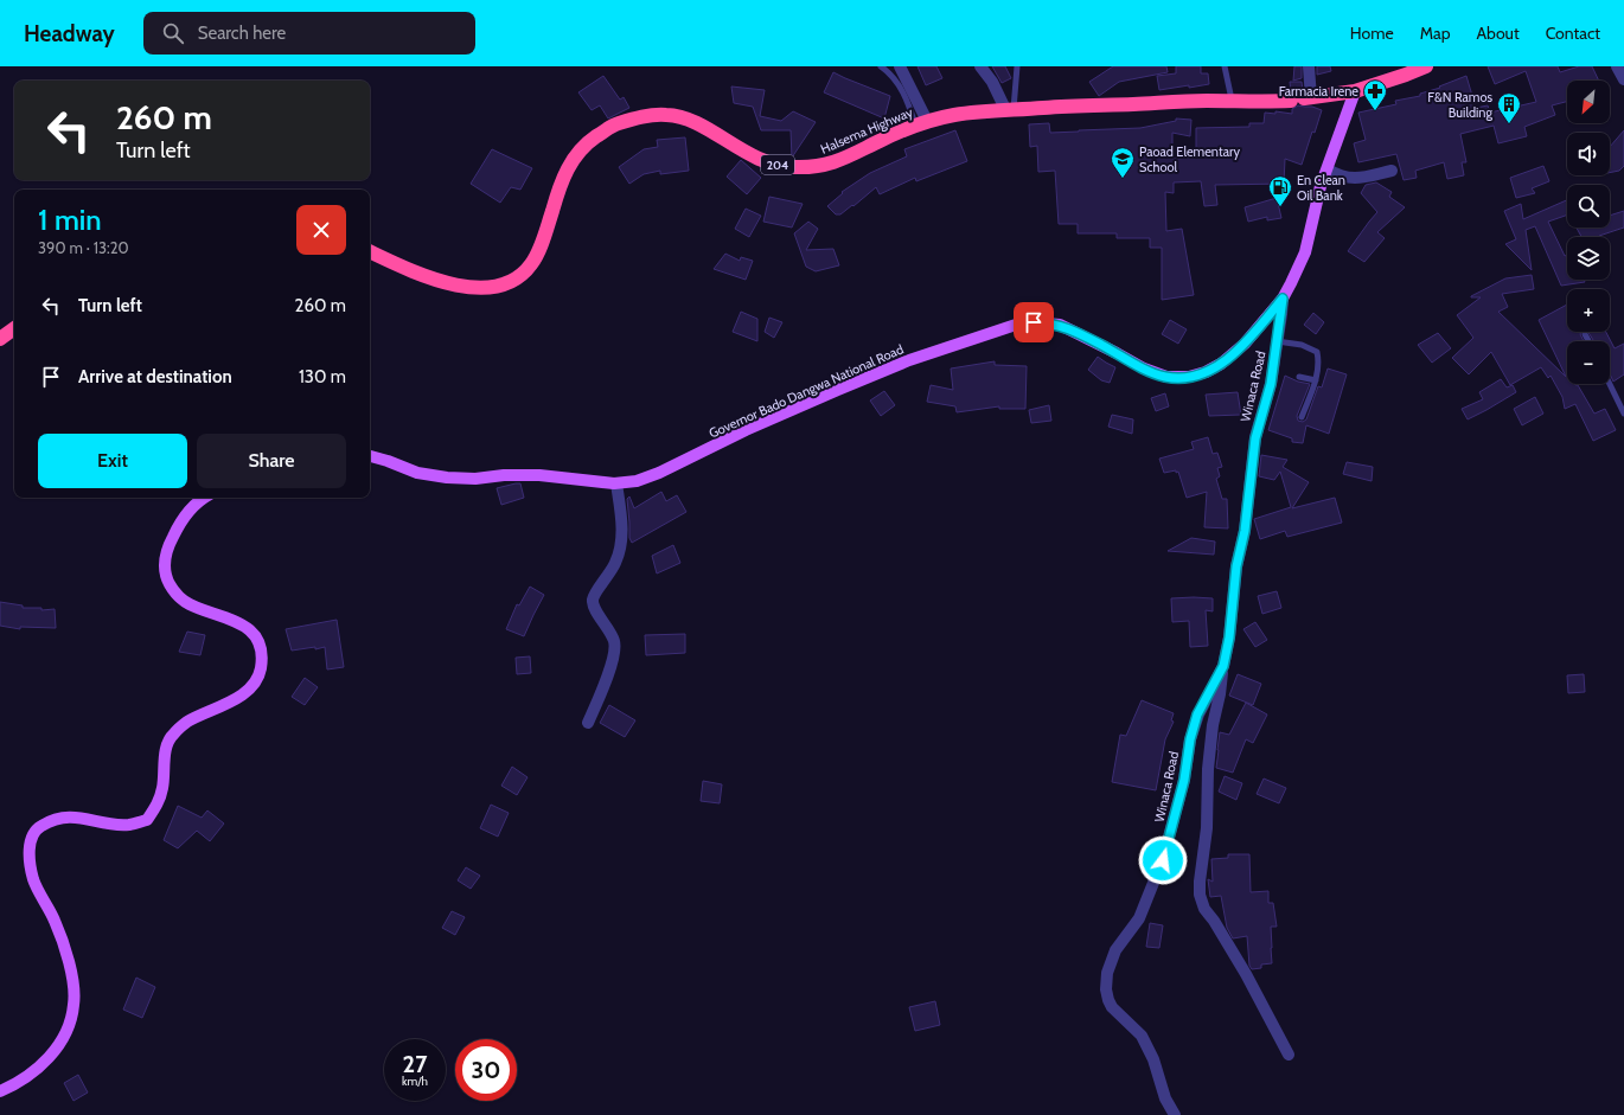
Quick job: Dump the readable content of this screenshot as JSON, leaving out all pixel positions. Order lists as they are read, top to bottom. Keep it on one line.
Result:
{"streets":{"highway":["Halsema Highway","204"],"main road":["Governor Bado Dangwa National Road"],"street":["Winaca Road"]},"crossings":[["Halsema Highway","Governor Bado Dangwa National Road"],["Winaca Road","Governor Bado Dangwa National Road"]],"places":{"pharmacy":["Farmacia Irene"],"building":["F&N Ramos Building"],"school or university":["Paoad Elementary School"],"fuel station":["En Clean Oil Bank"]},"north":"bottom left","page":{"header":"Headway","search":"Search here","nav":["Home","Map","About","Contact"],"map_buttons":["+","−"],"turn":["260 m","Turn left"],"heading":["1 min","390 m · 13:20"],"list":[{"name":"Turn left","value":"260 m"},{"name":"Arrive at destination","value":"130 m"}],"buttons":["Exit","Share"],"speed":"27 km/h","limit":"30"}}
